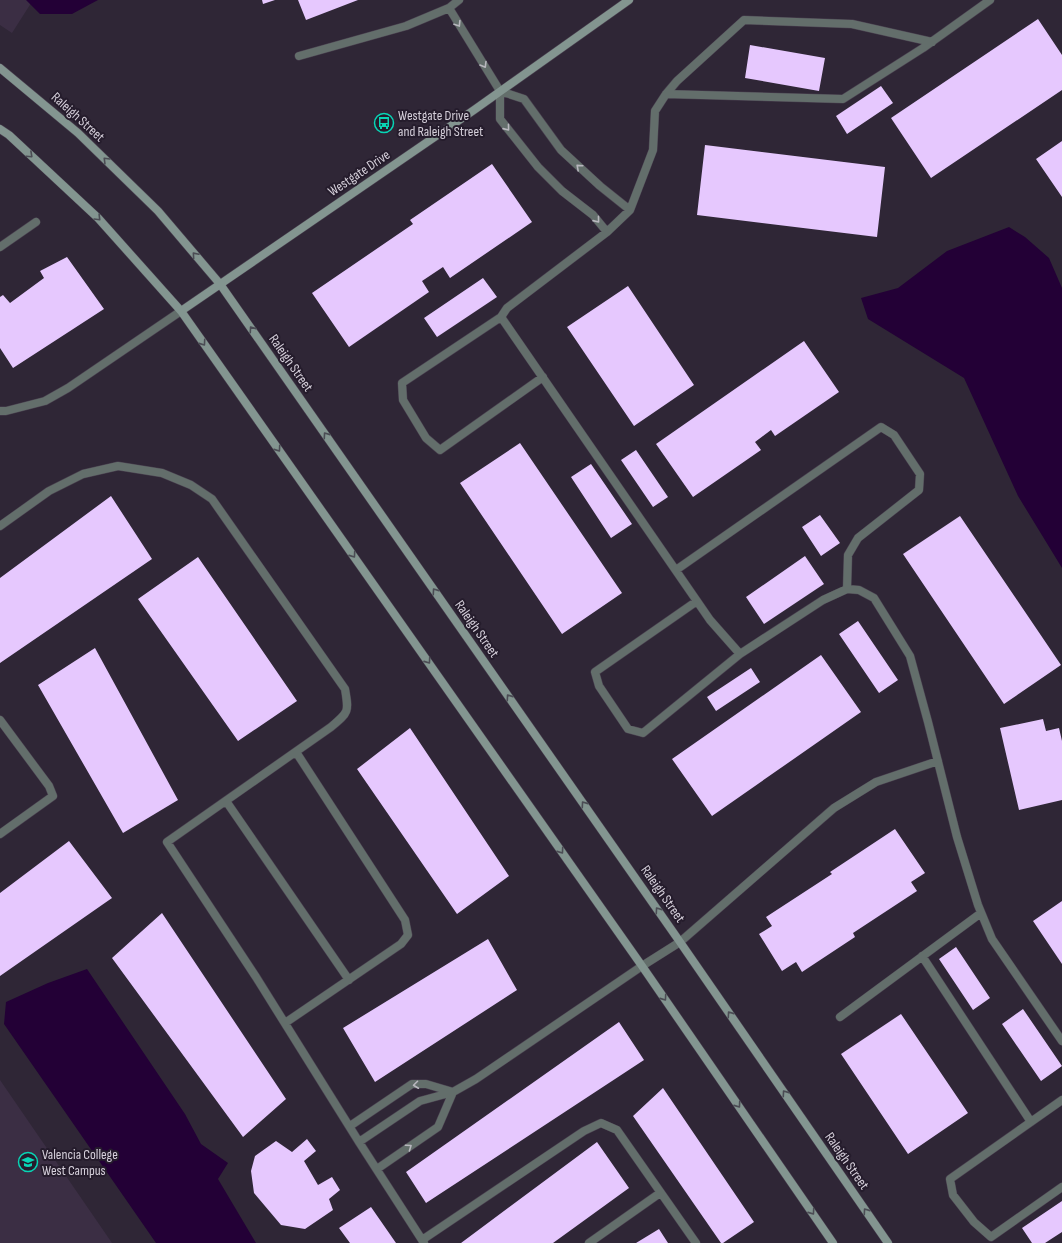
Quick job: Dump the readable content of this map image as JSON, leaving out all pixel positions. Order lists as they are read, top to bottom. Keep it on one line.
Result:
{"streets":{"street":["Raleigh Street","Westgate Drive"]},"crossings":[["Raleigh Street","Westgate Drive"]],"places":{"bus stop":["Westgate Drive and Raleigh Street"],"school or university":["Valencia College West Campus"]}}
